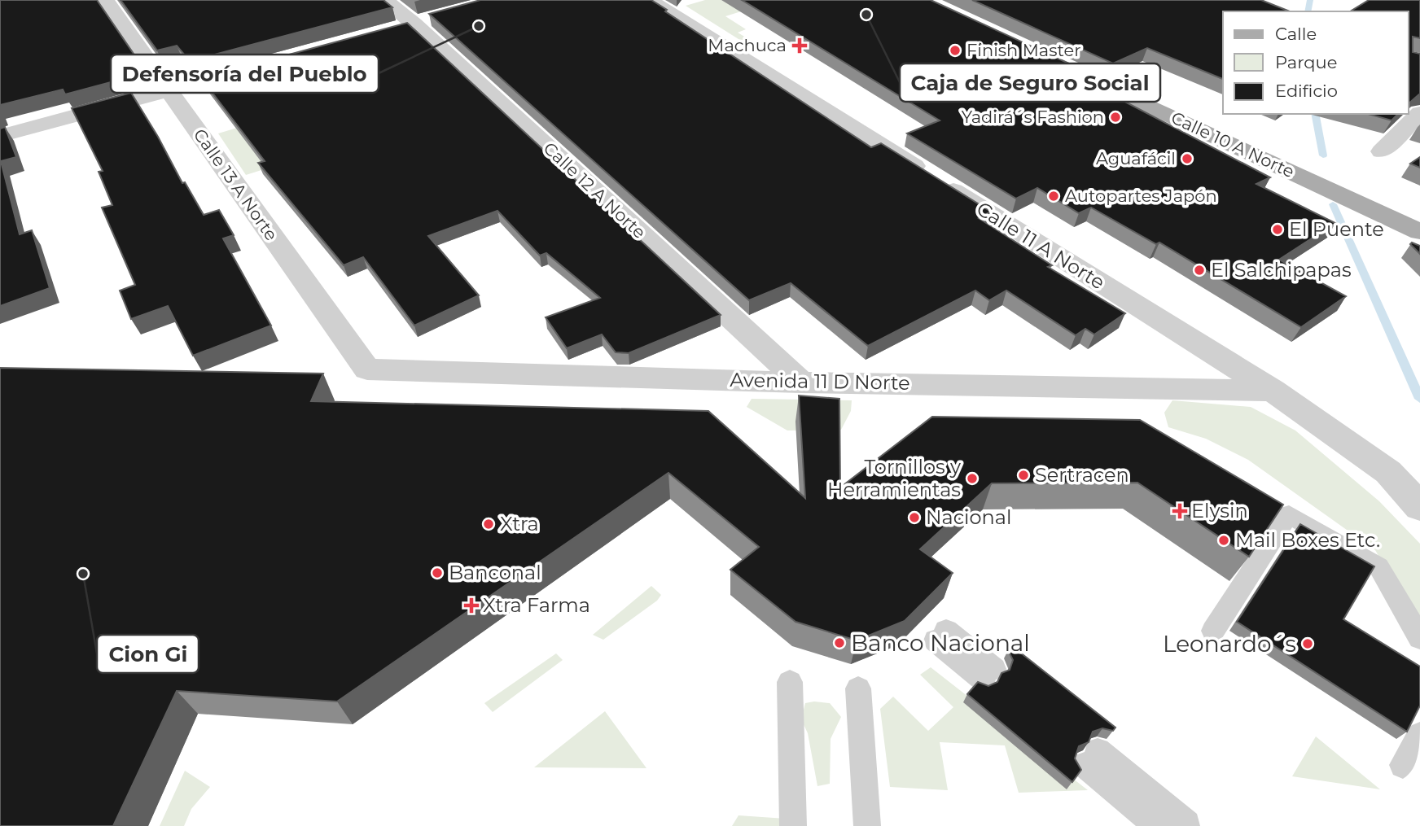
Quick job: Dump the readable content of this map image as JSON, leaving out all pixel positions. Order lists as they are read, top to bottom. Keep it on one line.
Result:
{"streets":{"main road":["Calle 10 A Norte"],"street":["Calle 13 A Norte","Calle 12 A Norte","Calle 11 A Norte","Avenida 11 D Norte"]},"crossings":[["Calle 13 A Norte","Avenida 11 D Norte"],["Calle 12 A Norte","Avenida 11 D Norte"],["Calle 11 A Norte","Avenida 11 D Norte"]],"places":{"other":["Caja de Seguro Social","Defensoría del Pueblo","Finish Master","Yadirá´s Fashion","Aguafácil","Autopartes Japón","El Puente","El Salchipapas","Sertracen","Tornillos y Herramientas","Nacional","Xtra","Mail Boxes Etc.","Banconal","Cion Gi","Banco Nacional","Leonardo´s"],"health":["Machuca","Elysin","Xtra Farma"]},"legend":["Calle","Parque","Edificio"]}
